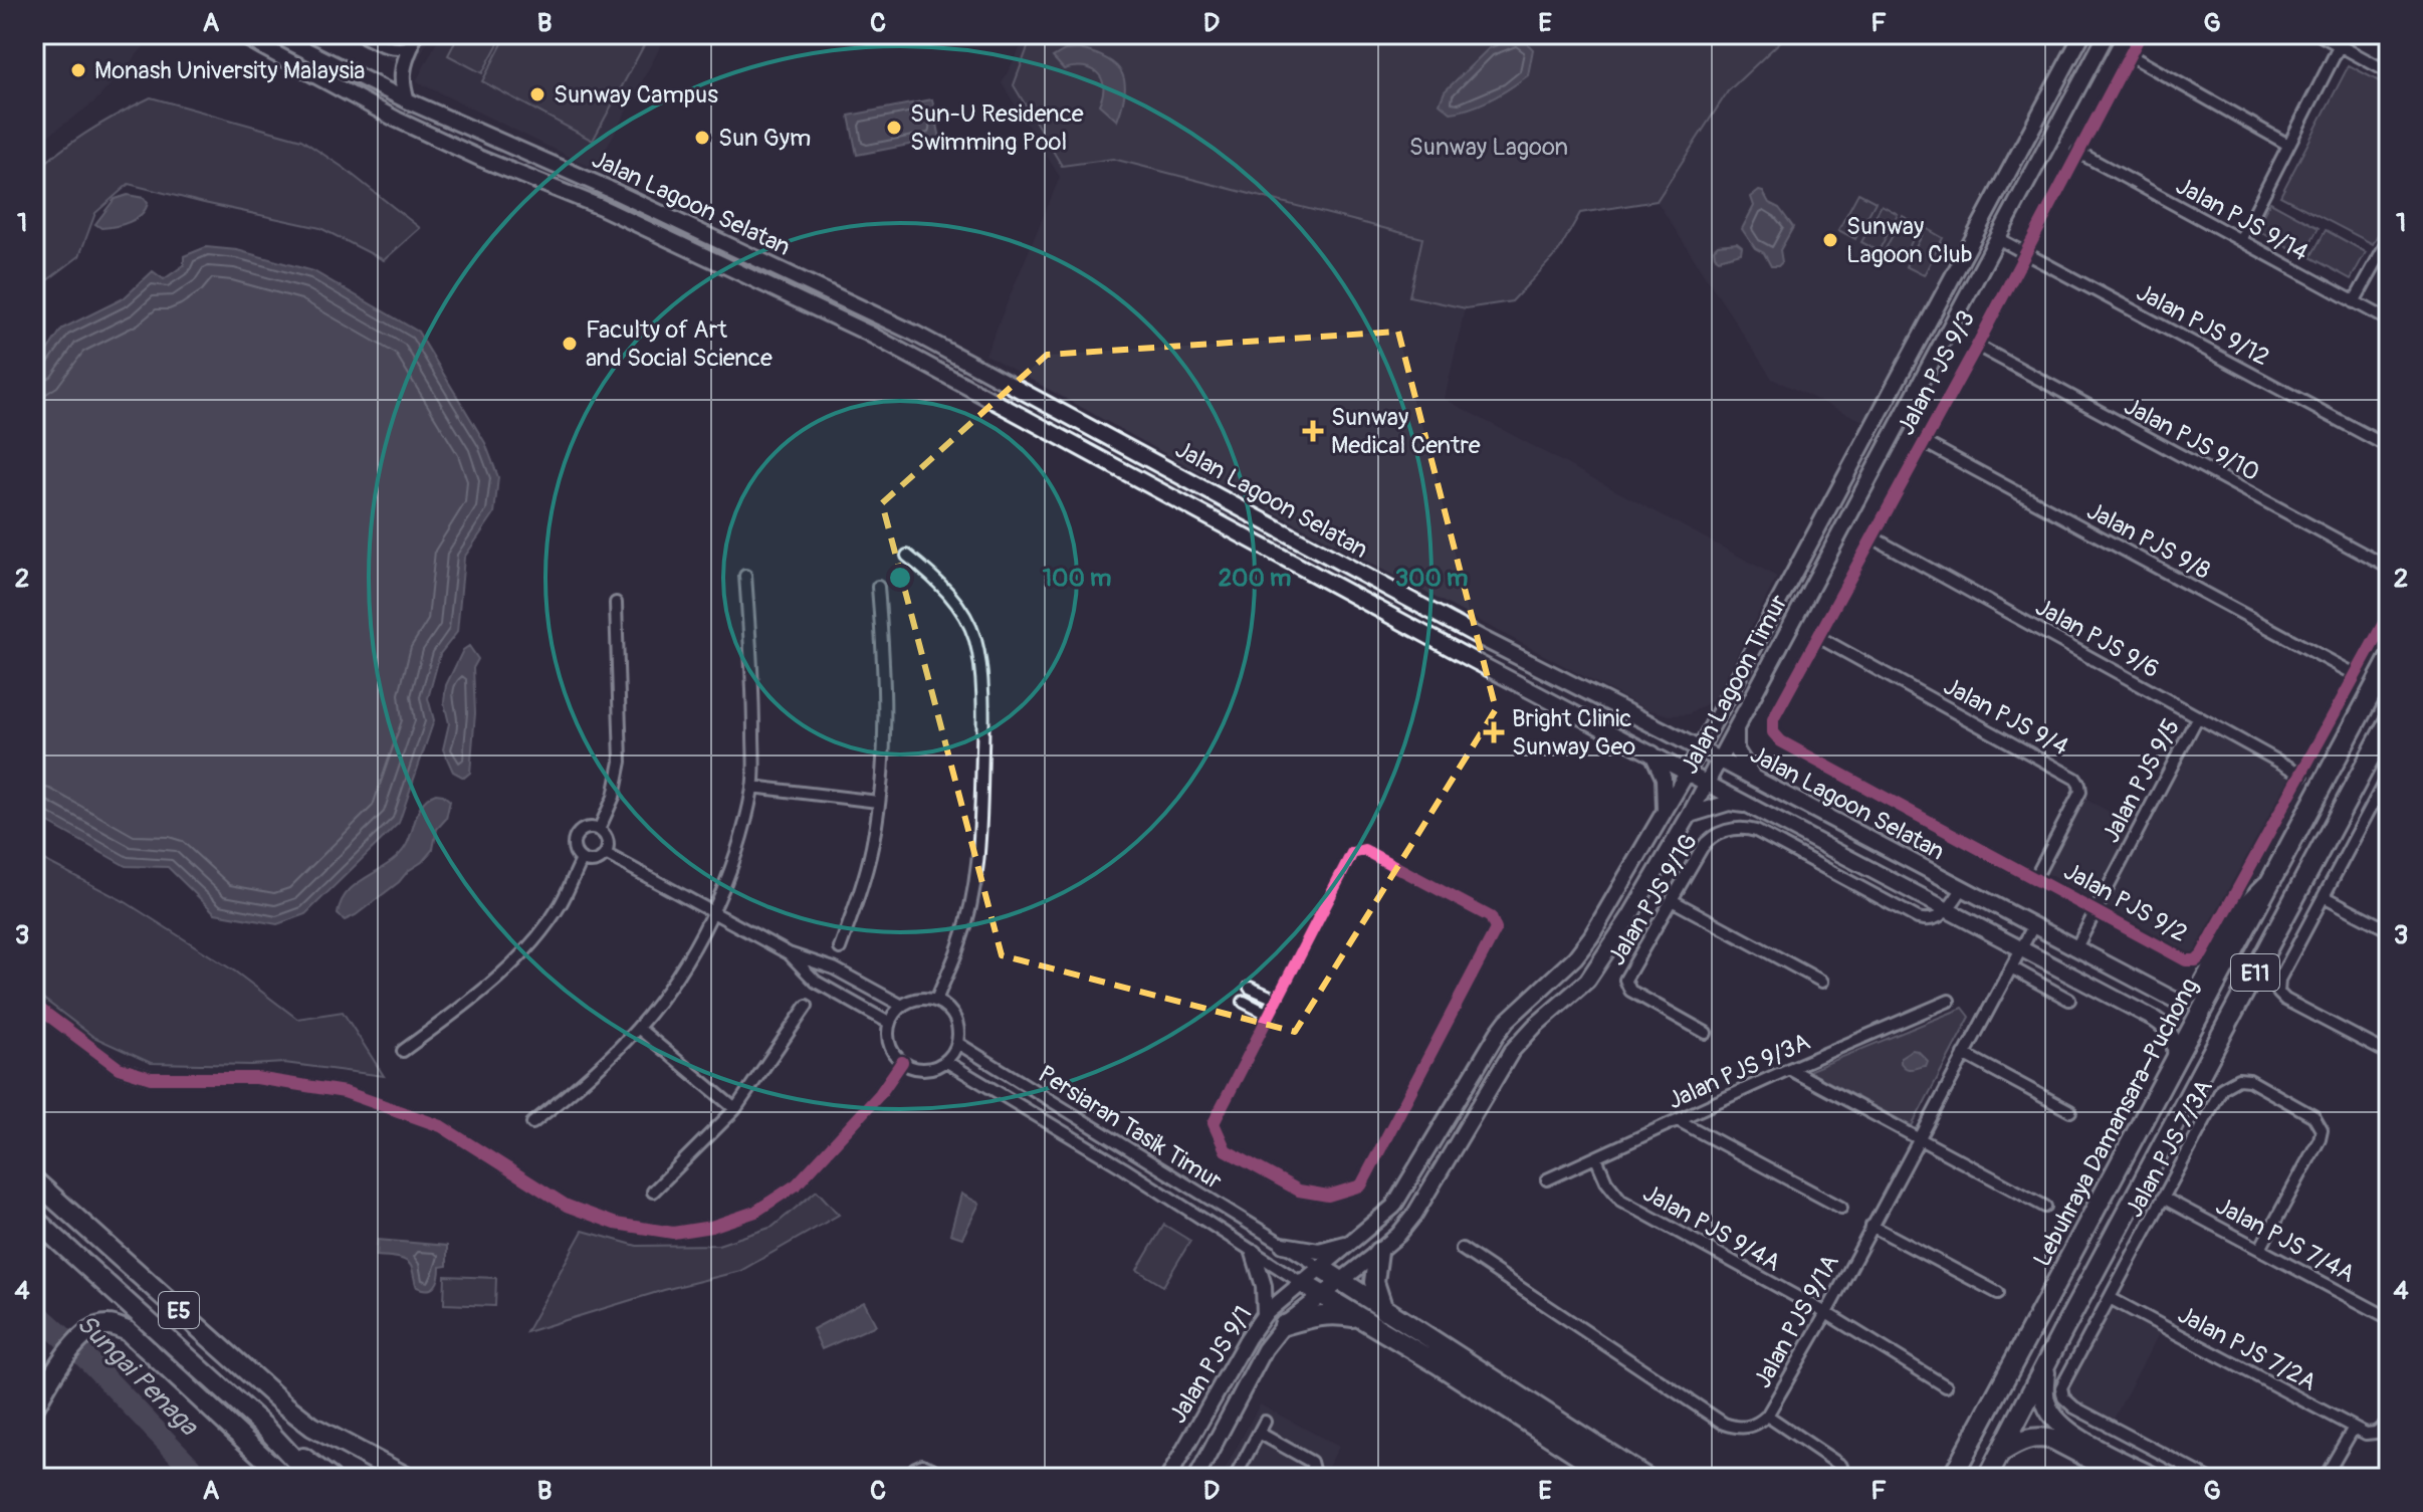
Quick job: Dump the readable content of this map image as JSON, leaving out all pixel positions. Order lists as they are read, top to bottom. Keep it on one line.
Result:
{"streets":{"highway":["E11","Lebuhraya Damansara–Puchong","E5"],"main road":["Jalan Lagoon Selatan","Jalan Lagoon Timur","Jalan PJS 9/1"],"street":["Jalan PJS 9/14","Jalan PJS 9/12","Jalan PJS 9/3","Jalan PJS 9/10","Jalan PJS 9/8","Jalan PJS 9/6","Jalan PJS 9/4","Jalan PJS 9/5","Jalan PJS 9/1G","Jalan PJS 9/2","Jalan PJS 9/3A","Persiaran Tasik Timur","Jalan PJS 7/3A","Jalan PJS 9/4A","Jalan PJS 7/4A","Jalan PJS 9/1A","Jalan PJS 7/2A"]},"crossings":[["Jalan Lagoon Selatan","Jalan Lagoon Timur"],["Jalan Lagoon Selatan","Jalan PJS 9/5"],["Jalan Lagoon Selatan","Jalan PJS 9/1G"],["Jalan Lagoon Selatan","Lebuhraya Damansara–Puchong"],["Jalan Lagoon Selatan","Jalan PJS 9/1A"],["Jalan PJS 9/14","Jalan PJS 9/3"],["Jalan PJS 9/12","Jalan PJS 9/3"],["Jalan PJS 9/12","Jalan Lagoon Timur"],["Jalan PJS 9/3","Jalan PJS 9/10"],["Jalan PJS 9/3","Jalan PJS 9/8"],["Jalan PJS 9/3","Jalan PJS 9/6"],["Jalan PJS 9/3","Jalan PJS 9/4"],["Jalan PJS 9/3","Jalan PJS 9/2"],["Jalan PJS 9/8","Jalan PJS 9/2"],["Jalan PJS 9/6","Jalan PJS 9/5"],["Jalan PJS 9/6","Jalan PJS 9/2"],["Jalan Lagoon Timur","Persiaran Tasik Timur"],["Jalan Lagoon Timur","Jalan PJS 9/1"],["Jalan PJS 9/4","Jalan PJS 9/2"],["Jalan PJS 9/5","Jalan PJS 9/2"],["Jalan PJS 9/3A","Jalan PJS 9/4A"],["Persiaran Tasik Timur","Jalan PJS 9/1"],["Jalan PJS 7/3A","Jalan PJS 7/4A"],["Jalan PJS 7/3A","Jalan PJS 7/2A"],["Jalan PJS 9/4A","Jalan PJS 9/1A"]],"water":["Sungai Penaga"],"parks":["Sunway Lagoon"],"places":{"other":["Monash University Malaysia","Sunway Campus","Sun-U Residence Swimming Pool","Sun Gym","Sunway Lagoon Club","Faculty of Art and Social Science"],"health":["Sunway Medical Centre","Bright Clinic Sunway Geo"]},"grid":{"columns":["A","B","C","D","E","F","G"],"rows":["1","2","3","4"]},"rings":["100 m","200 m","300 m"]}
